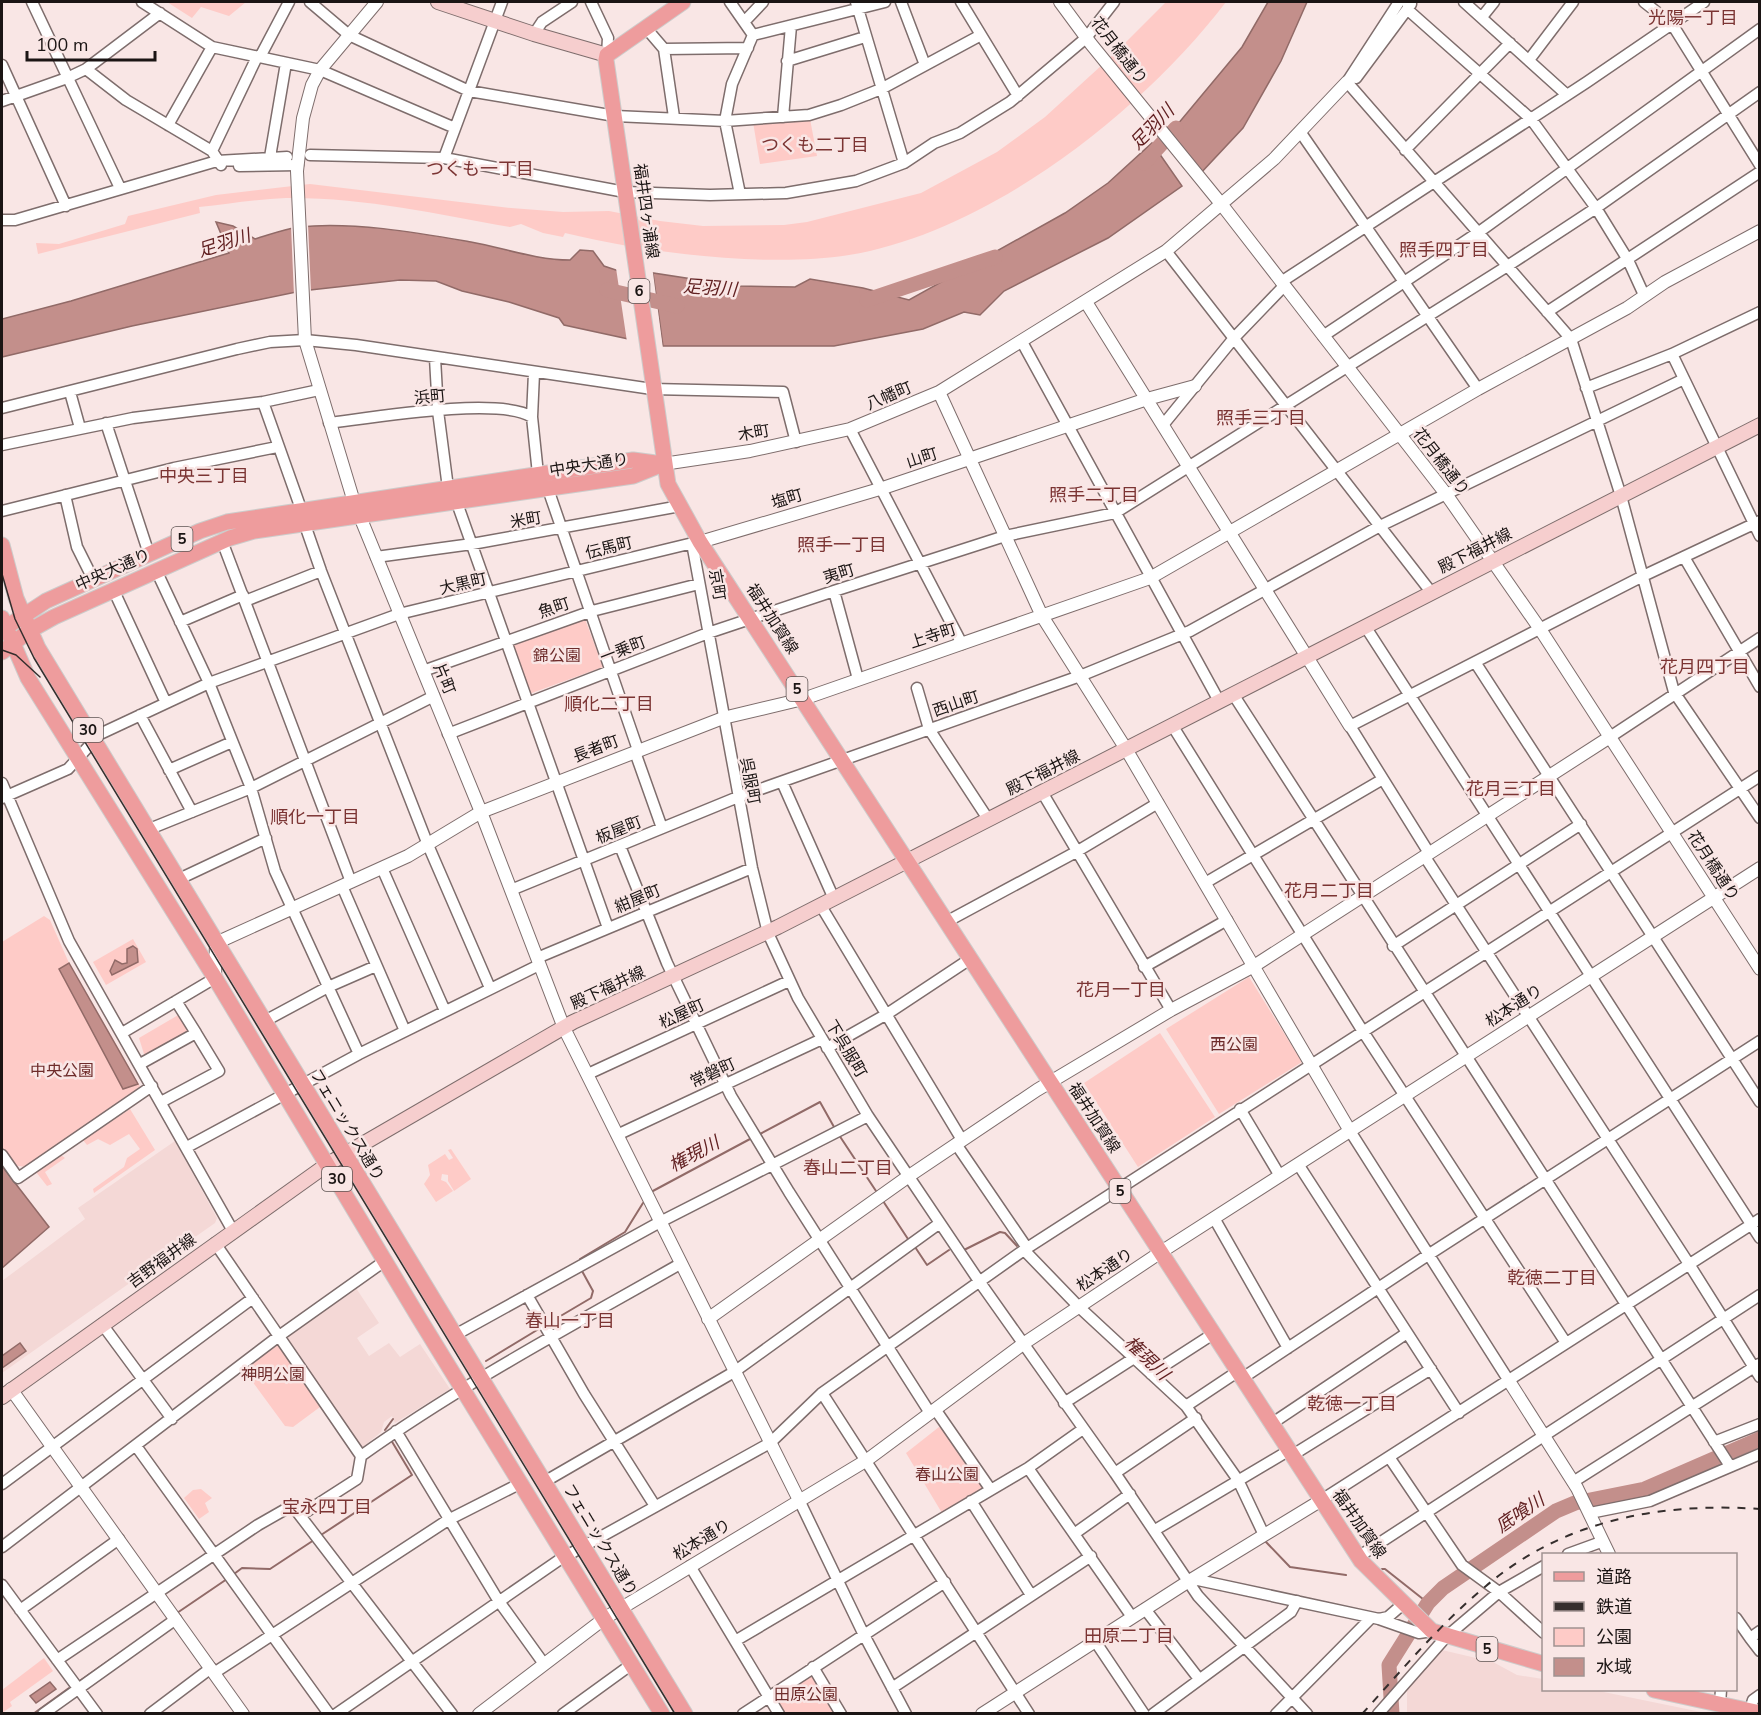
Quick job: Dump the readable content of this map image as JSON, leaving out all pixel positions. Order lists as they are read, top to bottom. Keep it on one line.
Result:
{"streets":{"main road":["福井四ヶ浦線","6","中央大通り","5","殿下福井線","京町","福井加賀線","30","フェニックス通り","吉野福井線"],"street":["花月橋通り","八幡町","浜町","木町","山町","塩町","米町","伝馬町","夷町","大黒町","魚町","上寺町","一乗町","片町","西山町","長者町","呉服町","板屋町","紺屋町","松本通り","松屋町","下呉服町","常磐町"]},"crossings":[["花月橋通り","八幡町"],["花月橋通り","殿下福井線"],["花月橋通り","夷町"],["花月橋通り","上寺町"],["花月橋通り","西山町"],["花月橋通り","松本通り"],["福井四ヶ浦線","木町"],["福井四ヶ浦線","中央大通り"],["福井四ヶ浦線","京町"],["八幡町","木町"],["浜町","片町"],["木町","中央大通り"],["木町","京町"],["山町","塩町"],["中央大通り","京町"],["中央大通り","片町"],["中央大通り","30"],["中央大通り","フェニックス通り"],["塩町","伝馬町"],["塩町","京町"],["塩町","福井加賀線"],["米町","京町"],["米町","片町"],["伝馬町","大黒町"],["伝馬町","京町"],["伝馬町","福井加賀線"],["殿下福井線","福井加賀線"],["殿下福井線","片町"],["殿下福井線","呉服町"],["殿下福井線","フェニックス通り"],["殿下福井線","吉野福井線"],["夷町","京町"],["夷町","福井加賀線"],["夷町","一乗町"],["夷町","呉服町"],["大黒町","片町"],["大黒町","フェニックス通り"],["京町","魚町"],["京町","福井加賀線"],["京町","一乗町"],["京町","呉服町"],["魚町","片町"],["福井加賀線","上寺町"],["福井加賀線","西山町"],["福井加賀線","松本通り"],["福井加賀線","常磐町"],["上寺町","長者町"],["上寺町","呉服町"],["一乗町","片町"],["一乗町","呉服町"],["片町","長者町"],["片町","板屋町"],["片町","紺屋町"],["片町","松本通り"],["片町","松屋町"],["片町","常磐町"],["西山町","呉服町"],["西山町","板屋町"],["30","紺屋町"],["30","松本通り"],["30","吉野福井線"],["長者町","呉服町"],["長者町","フェニックス通り"],["呉服町","板屋町"],["呉服町","紺屋町"],["呉服町","松屋町"],["呉服町","下呉服町"],["紺屋町","フェニックス通り"],["松本通り","下呉服町"],["松本通り","フェニックス通り"],["松屋町","下呉服町"],["下呉服町","常磐町"],["フェニックス通り","吉野福井線"]],"districts":["光陽一丁目","つくも二丁目","つくも一丁目","照手四丁目","照手三丁目","中央三丁目","照手二丁目","照手一丁目","花月四丁目","順化二丁目","花月三丁目","順化一丁目","花月二丁目","花月一丁目","春山二丁目","乾徳二丁目","春山一丁目","乾徳一丁目","宝永四丁目","田原二丁目"],"water":["足羽川","権現川","底喰川"],"parks":["錦公園","西公園","中央公園","神明公園","春山公園","田原公園"],"legend":["道路","鉄道","公園","水域"],"scale_bar":"100 m"}
